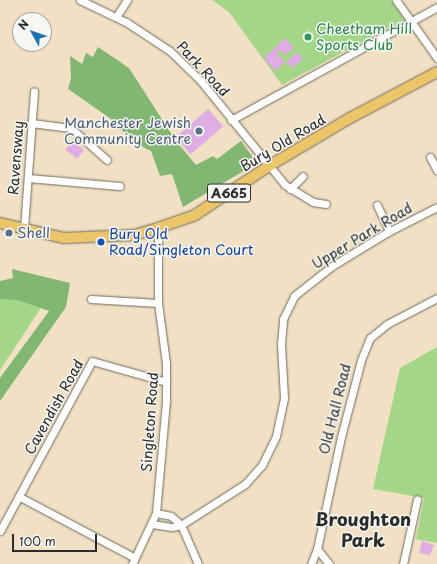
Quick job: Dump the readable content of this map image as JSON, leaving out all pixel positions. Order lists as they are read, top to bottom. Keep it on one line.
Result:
{"streets":{"main road":["Bury Old Road","A665"],"street":["Park Road","Ravensway","Upper Park Road","Cavendish Road","Old Hall Road","Singleton Road"]},"crossings":[["Park Road","Bury Old Road"],["Bury Old Road","Ravensway"],["Bury Old Road","Singleton Road"],["Cavendish Road","Singleton Road"]],"districts":["Broughton Park"],"places":["Cheetham Hill Sports Club","Manchester Jewish Community Centre","Shell","Bury Old Road/Singleton Court"],"scale_bar":"100 m","north":"top left"}
